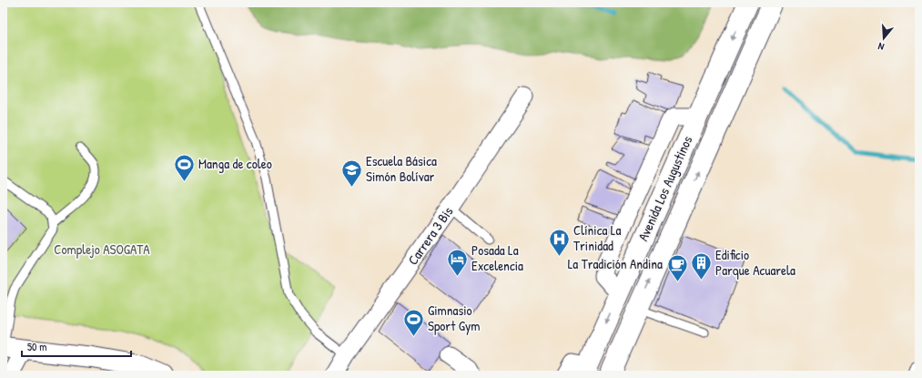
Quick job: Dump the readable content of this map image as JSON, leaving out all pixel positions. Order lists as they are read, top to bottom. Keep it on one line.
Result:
{"streets":{"main road":["Avenida Los Augustinos"],"street":["Carrera 3 Bis"]},"parks":["Complejo ASOGATA"],"places":{"sports":["Manga de coleo","Gimnasio Sport Gym"],"school or university":["Escuela Básica Simón Bolívar"],"hospital":["Clínica La Trinidad"],"hotel":["Posada La Excelencia"],"building":["Edificio Parque Acuarela"],"cafe":["La Tradición Andina"]},"scale_bar":"50 m","north":"bottom"}
